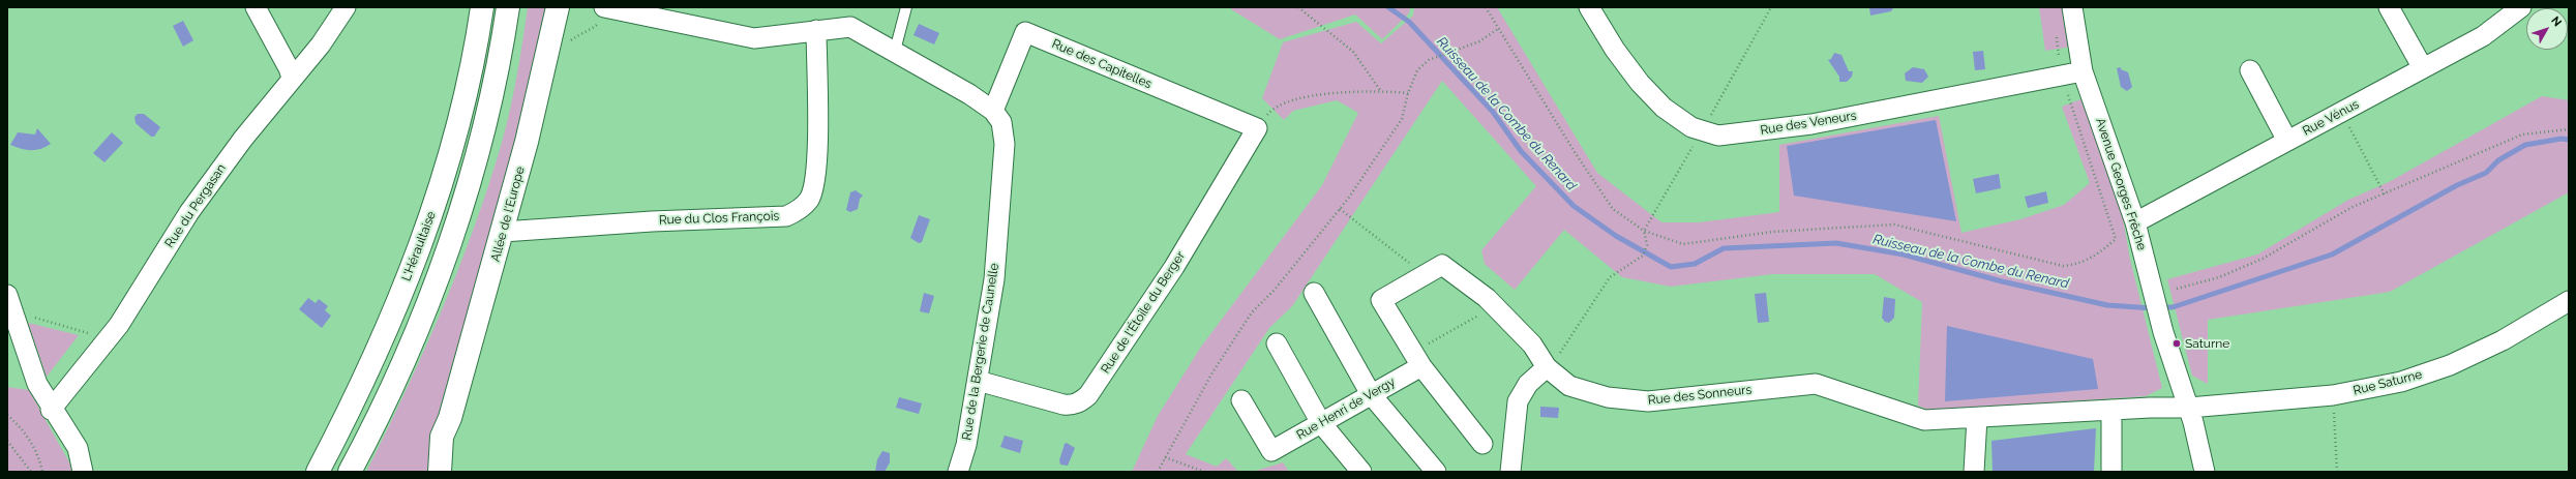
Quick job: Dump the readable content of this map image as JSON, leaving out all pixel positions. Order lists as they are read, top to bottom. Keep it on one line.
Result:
{"streets":{"main road":["Allée de l'Europe","L'Héraultaise"],"street":["Rue des Capitelles","Rue Vénus","Rue des Veneurs","Avenue Georges Frêche","Rue du Pergasan","Rue du Clos François","Rue de l'Étoile du Berger","Rue de la Bergerie de Caunelle","Rue Saturne","Rue des Sonneurs","Rue Henri de Vergy"]},"crossings":[["Rue des Capitelles","Rue de l'Étoile du Berger"],["Rue des Capitelles","Rue de la Bergerie de Caunelle"],["Rue Vénus","Avenue Georges Frêche"],["Rue des Veneurs","Avenue Georges Frêche"],["Avenue Georges Frêche","Rue Saturne"],["Allée de l'Europe","Rue du Clos François"],["Rue de l'Étoile du Berger","Rue de la Bergerie de Caunelle"],["Rue Saturne","Rue des Sonneurs"]],"water":["Ruisseau de la Combe du Renard"],"places":["Saturne"],"north":"top right"}
